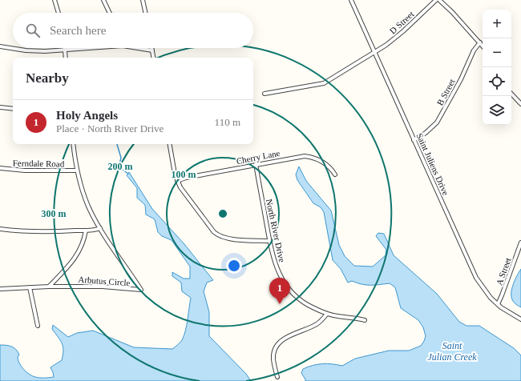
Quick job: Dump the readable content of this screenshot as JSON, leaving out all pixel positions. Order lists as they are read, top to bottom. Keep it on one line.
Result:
{"streets":{"street":["D Street","B Street","Cherry Lane","Ferndale Road","Saint Juliens Drive","North River Drive","A Street","Arbutus Circle"]},"crossings":[["D Street","Saint Juliens Drive"],["B Street","Saint Juliens Drive"],["Cherry Lane","North River Drive"],["Saint Juliens Drive","A Street"]],"water":["Saint Julian Creek"],"page":{"map_buttons":["+","−"],"search":"Search here","heading":"Nearby","list":[{"mark":"1","name":"Holy Angels","note":"Place · North River Drive","value":"110 m"}],"pins":"1"},"rings":["200 m","100 m","300 m"]}
